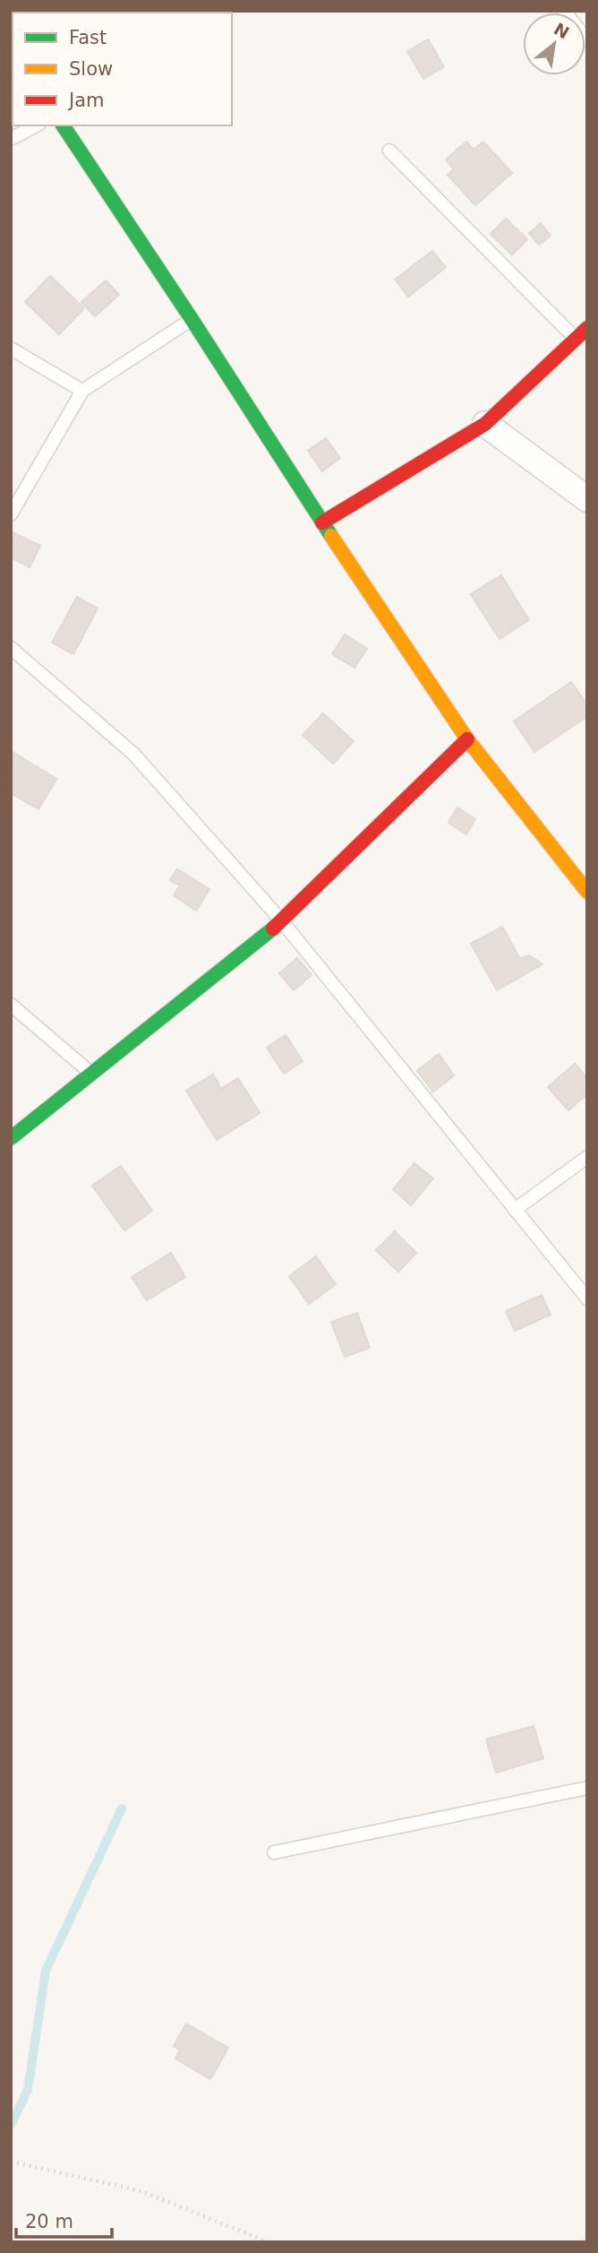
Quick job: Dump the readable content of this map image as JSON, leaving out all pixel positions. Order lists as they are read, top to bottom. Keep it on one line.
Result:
{"legend":["Fast","Slow","Jam"],"scale_bar":"20 m","north":"top right"}
